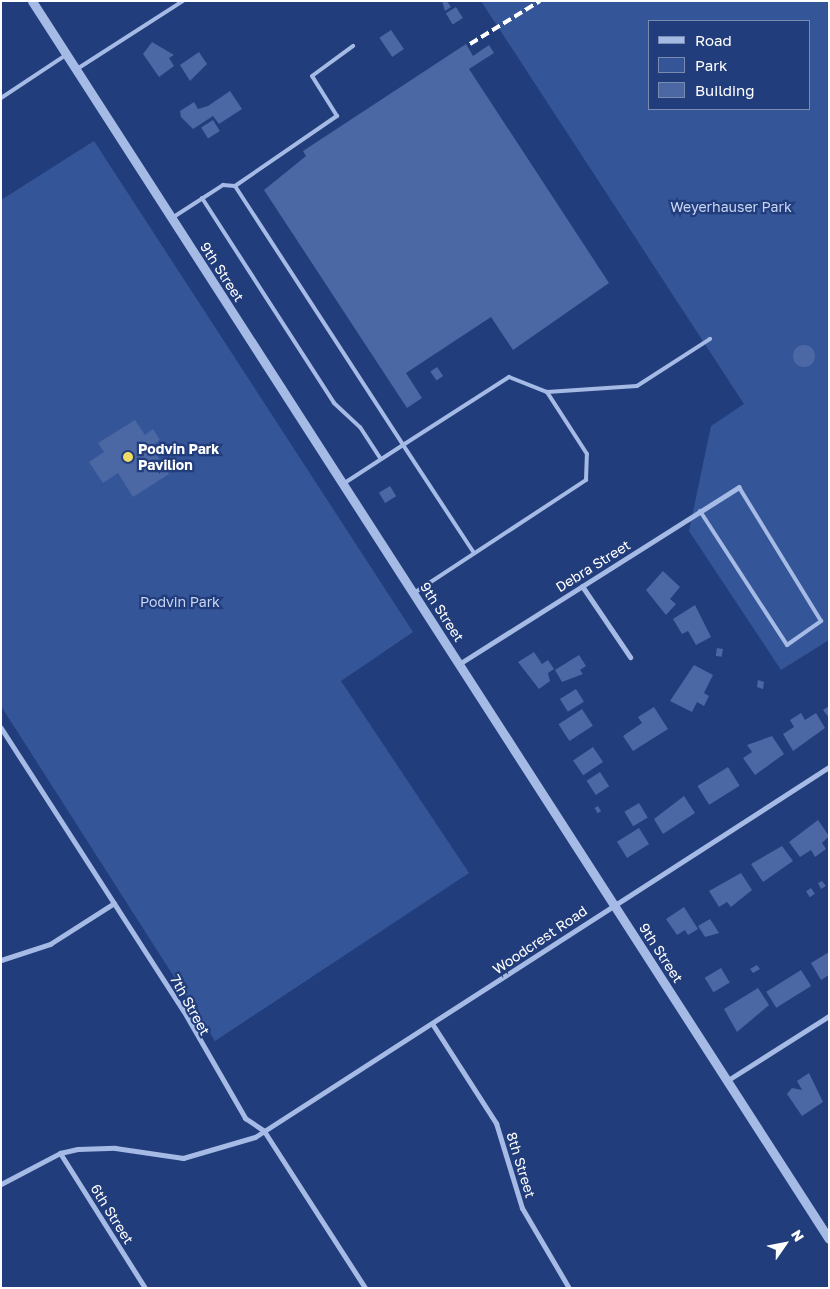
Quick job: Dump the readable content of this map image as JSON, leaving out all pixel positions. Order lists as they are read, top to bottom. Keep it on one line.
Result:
{"streets":{"street":["9th Street","Debra Street","Woodcrest Road","7th Street","8th Street","6th Street"]},"crossings":[["9th Street","Debra Street"],["9th Street","Woodcrest Road"],["Woodcrest Road","7th Street"],["Woodcrest Road","8th Street"],["Woodcrest Road","6th Street"]],"parks":["Weyerhauser Park","Podvin Park"],"places":["Podvin Park Pavilion"],"legend":["Road","Park","Building"],"north":"top right"}
